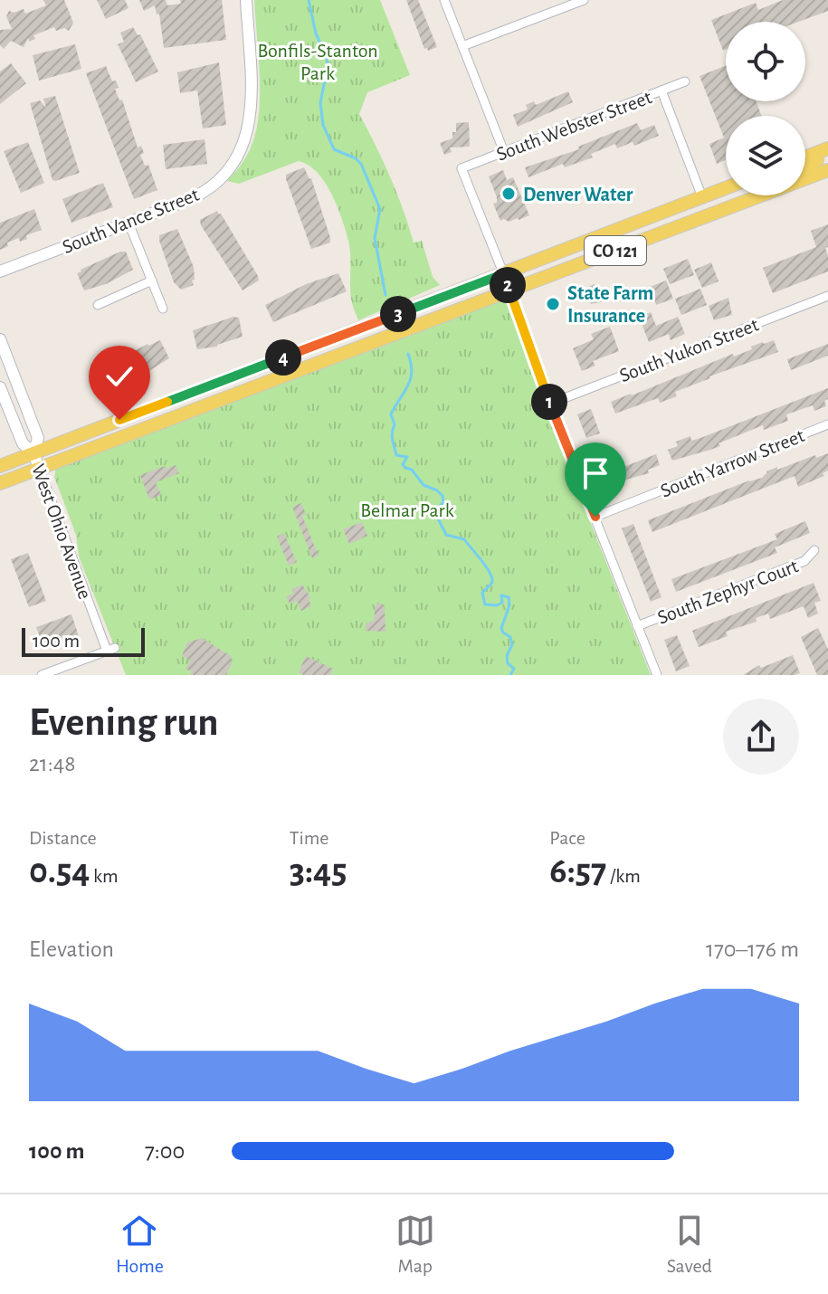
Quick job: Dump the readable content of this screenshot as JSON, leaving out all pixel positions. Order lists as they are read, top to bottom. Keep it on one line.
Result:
{"streets":{"main road":["CO 121"],"street":["South Webster Street","South Vance Street","South Yukon Street","South Yarrow Street","West Ohio Avenue","South Zephyr Court"]},"crossings":[["South Webster Street","CO 121"],["CO 121","West Ohio Avenue"]],"parks":["Bonfils-Stanton Park","Belmar Park"],"places":["Denver Water","State Farm Insurance"],"scale_bar":"100 m","page":{"pins":["2","3","4","1"],"scale":"100 m","heading":["Evening run","21:48"],"stats":[["Distance","0.54 km"],["Time","3:45"],["Pace","6:57 /km"]],"chart":["Elevation","170–176 m"],"list":[{"name":"100 m","note":"7:00"}],"tabs":["Home","Map","Saved"]}}
